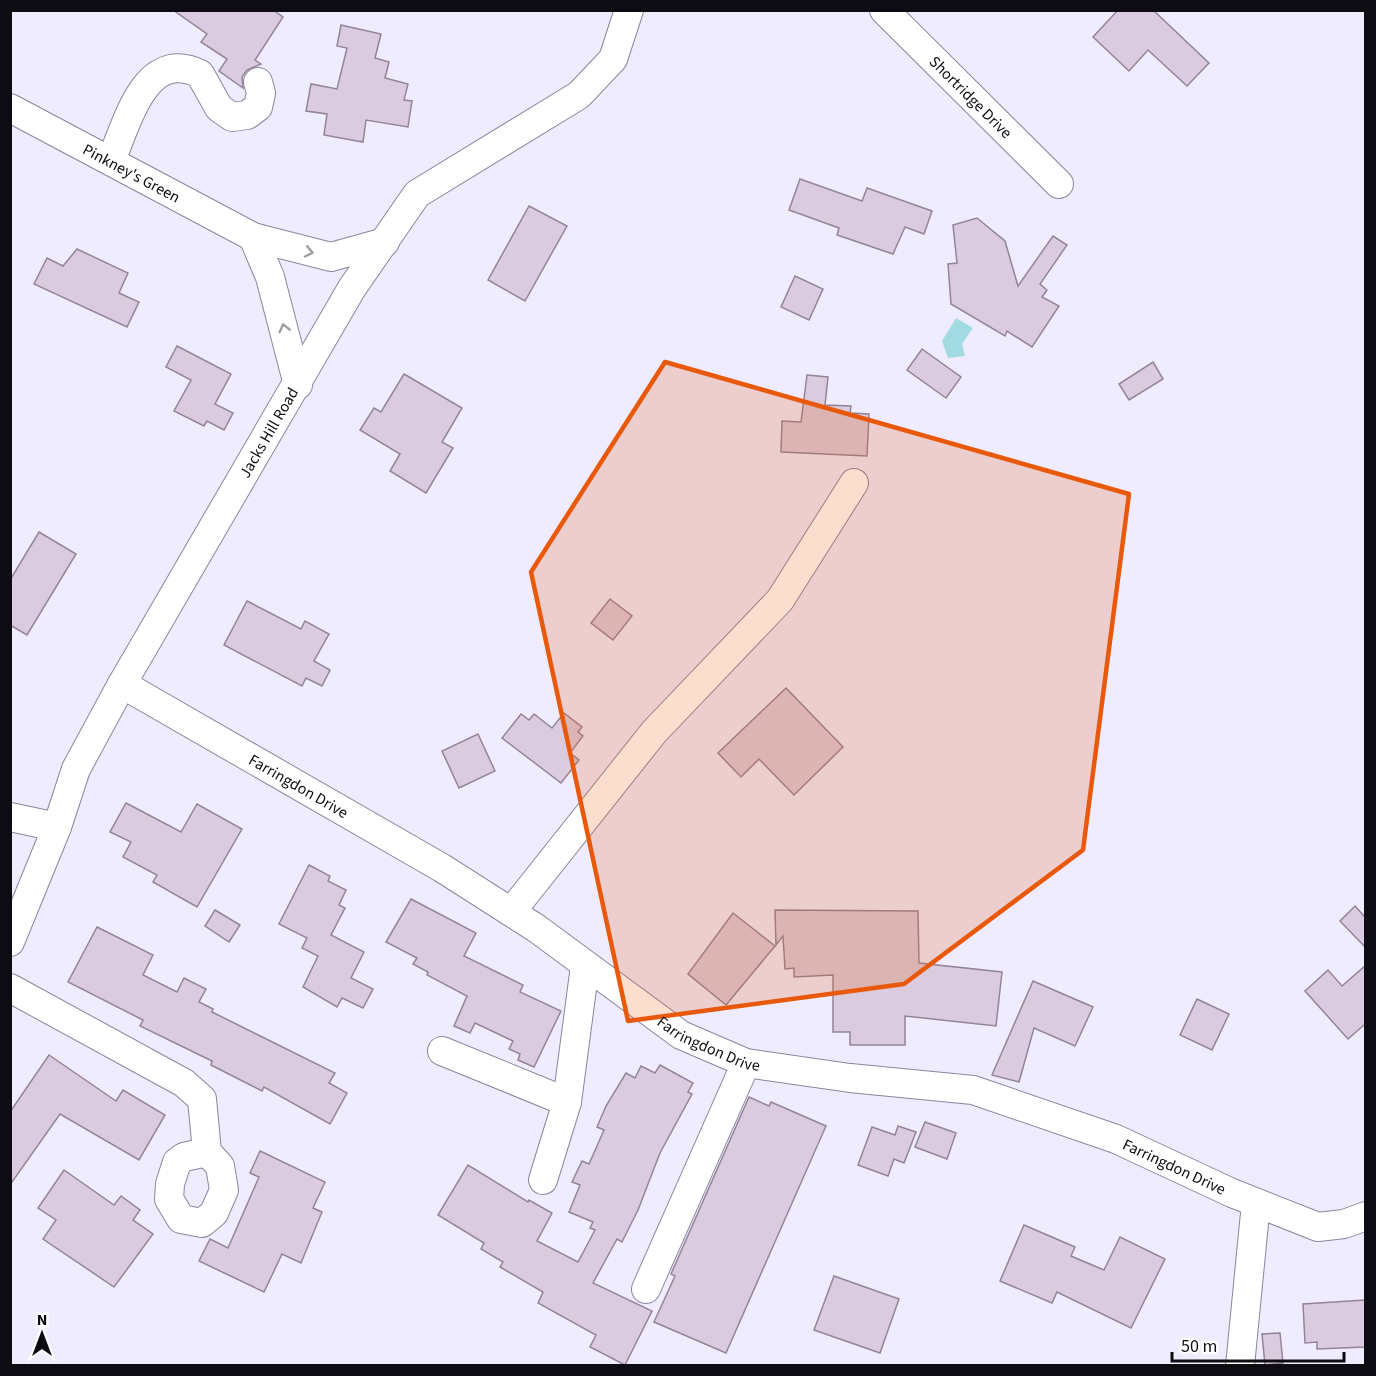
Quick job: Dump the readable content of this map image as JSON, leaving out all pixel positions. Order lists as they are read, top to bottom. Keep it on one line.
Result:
{"streets":{"street":["Shortridge Drive","Pinkney's Green","Jacks Hill Road","Farringdon Drive"]},"crossings":[["Pinkney's Green","Jacks Hill Road"],["Jacks Hill Road","Farringdon Drive"]],"scale_bar":"50 m","north":"top"}
